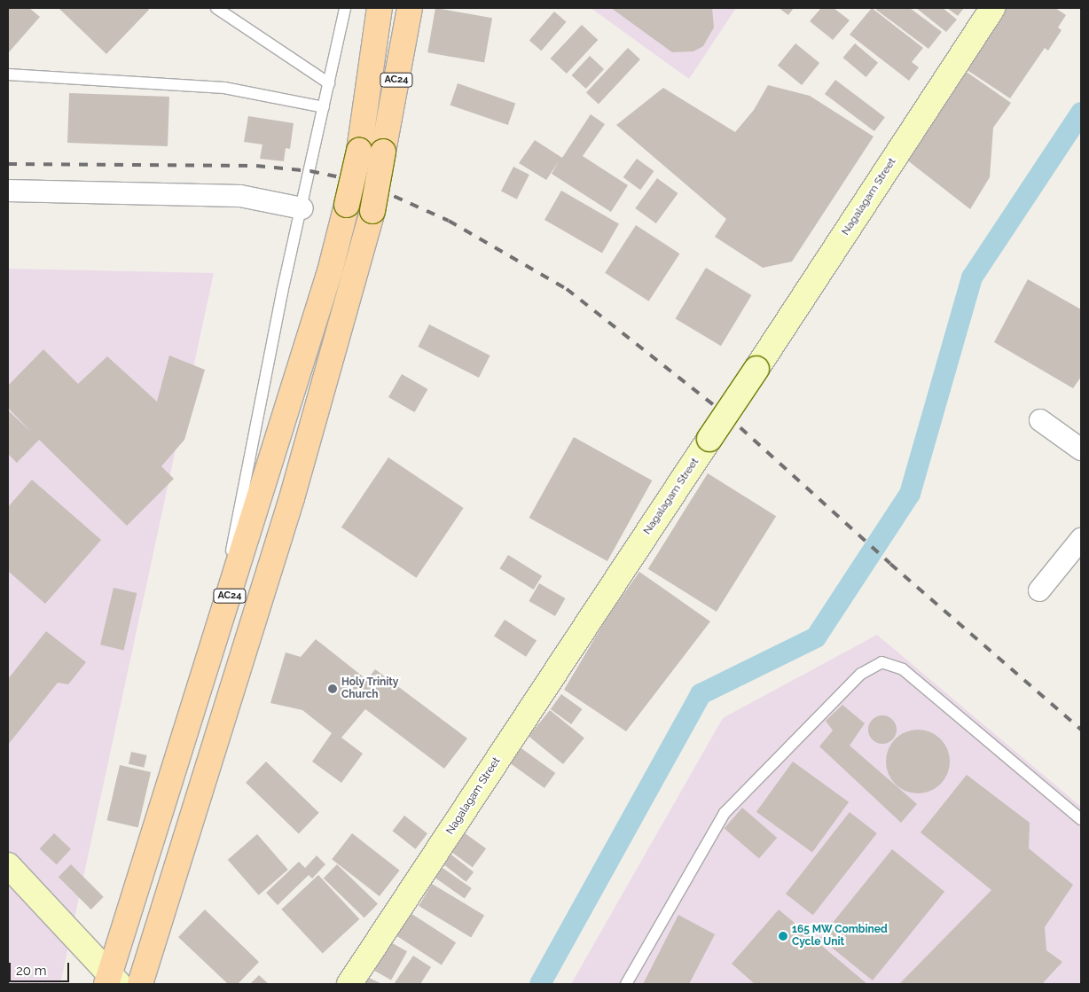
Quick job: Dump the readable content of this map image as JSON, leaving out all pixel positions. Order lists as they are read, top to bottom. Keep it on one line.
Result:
{"streets":{"main road":["AC24"],"street":["Nagalagam Street"]},"places":["Holy Trinity Church","165 MW Combined Cycle Unit"],"scale_bar":"20 m"}
